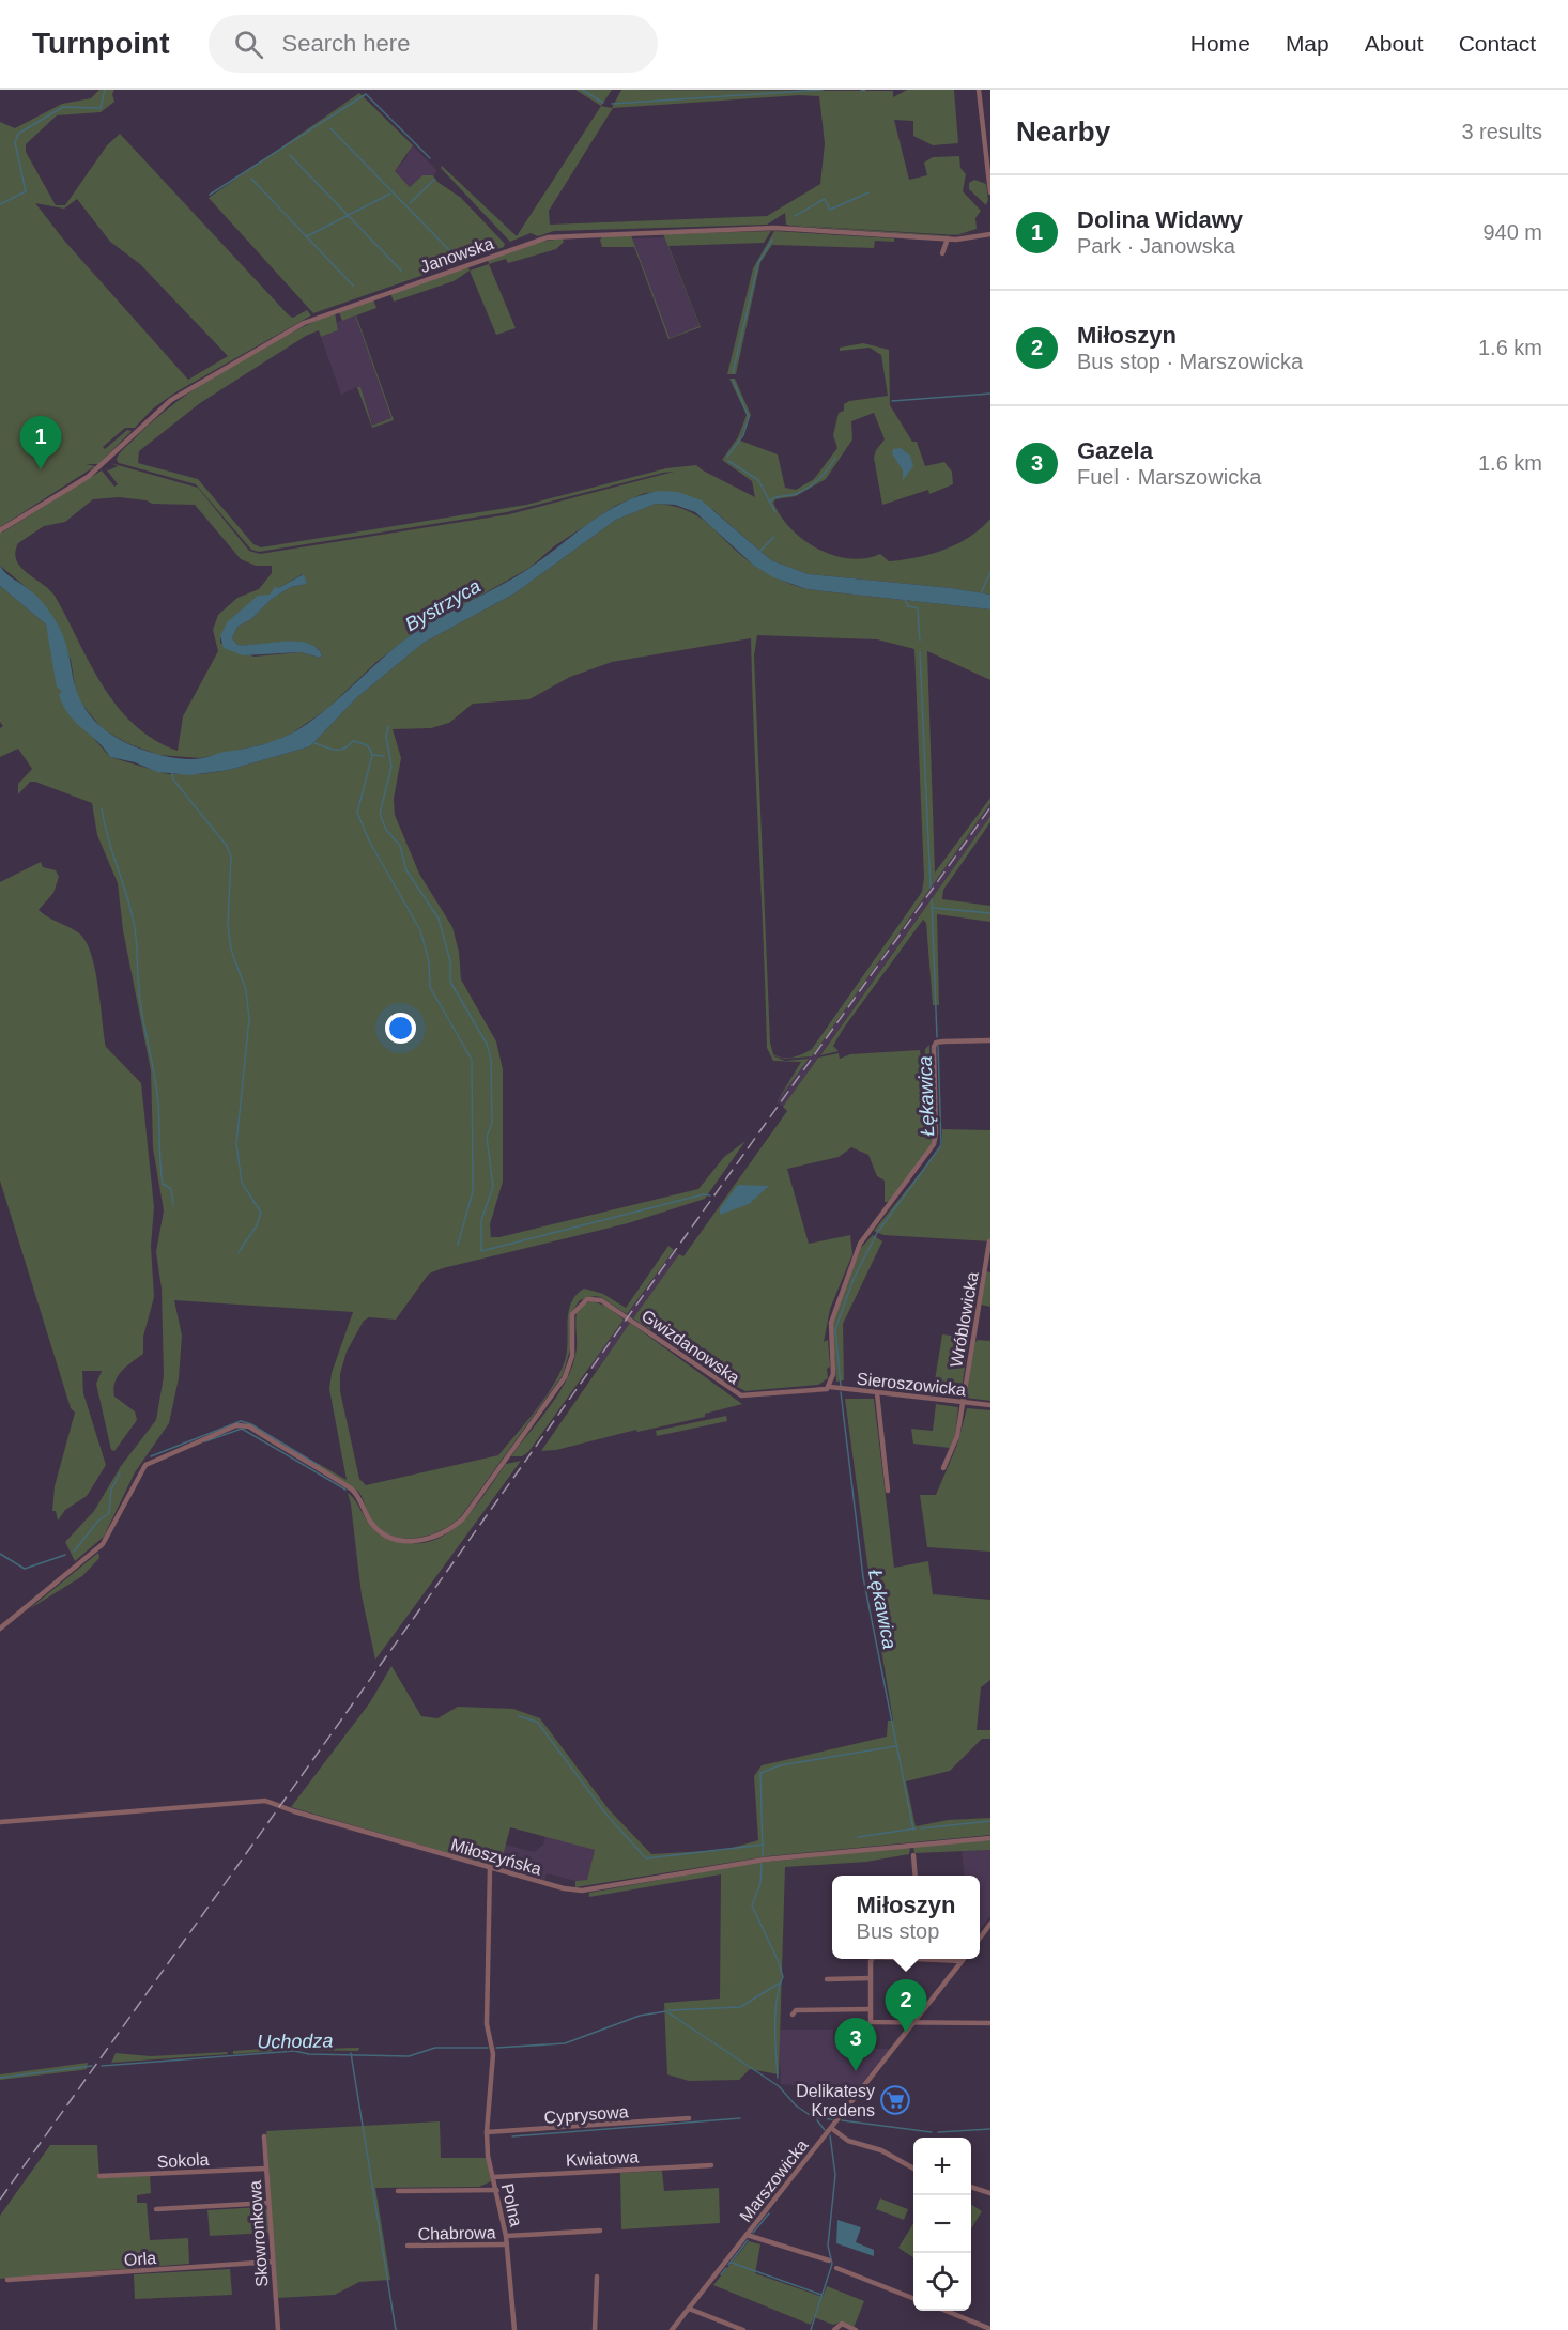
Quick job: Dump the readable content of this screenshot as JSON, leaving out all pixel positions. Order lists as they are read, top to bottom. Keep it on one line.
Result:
{"streets":{"street":["Janowska","Wróblowicka","Gwizdanowska","Sieroszowicka","Miłoszyńska","Cyprysowa","Kwiatowa","Sokola","Marszowicka","Polna","Chabrowa","Skowronkowa","Orla"]},"crossings":[["Wróblowicka","Sieroszowicka"],["Gwizdanowska","Sieroszowicka"],["Miłoszyńska","Polna"],["Cyprysowa","Polna"],["Kwiatowa","Polna"],["Sokola","Skowronkowa"],["Polna","Chabrowa"],["Skowronkowa","Orla"]],"water":["Bystrzyca","Łękawica","Uchodza"],"places":{"supermarket":["Delikatesy Kredens"]},"page":{"header":"Turnpoint","search":"Search here","nav":["Home","Map","About","Contact"],"heading":["Nearby","3 results"],"list":[{"mark":"1","name":"Dolina Widawy","note":"Park · Janowska","value":"940 m"},{"mark":"2","name":"Miłoszyn","note":"Bus stop · Marszowicka","value":"1.6 km"},{"mark":"3","name":"Gazela","note":"Fuel · Marszowicka","value":"1.6 km"}],"pins":["1","2","3"],"popup":["Miłoszyn","Bus stop"],"map_buttons":["+","−"]}}
